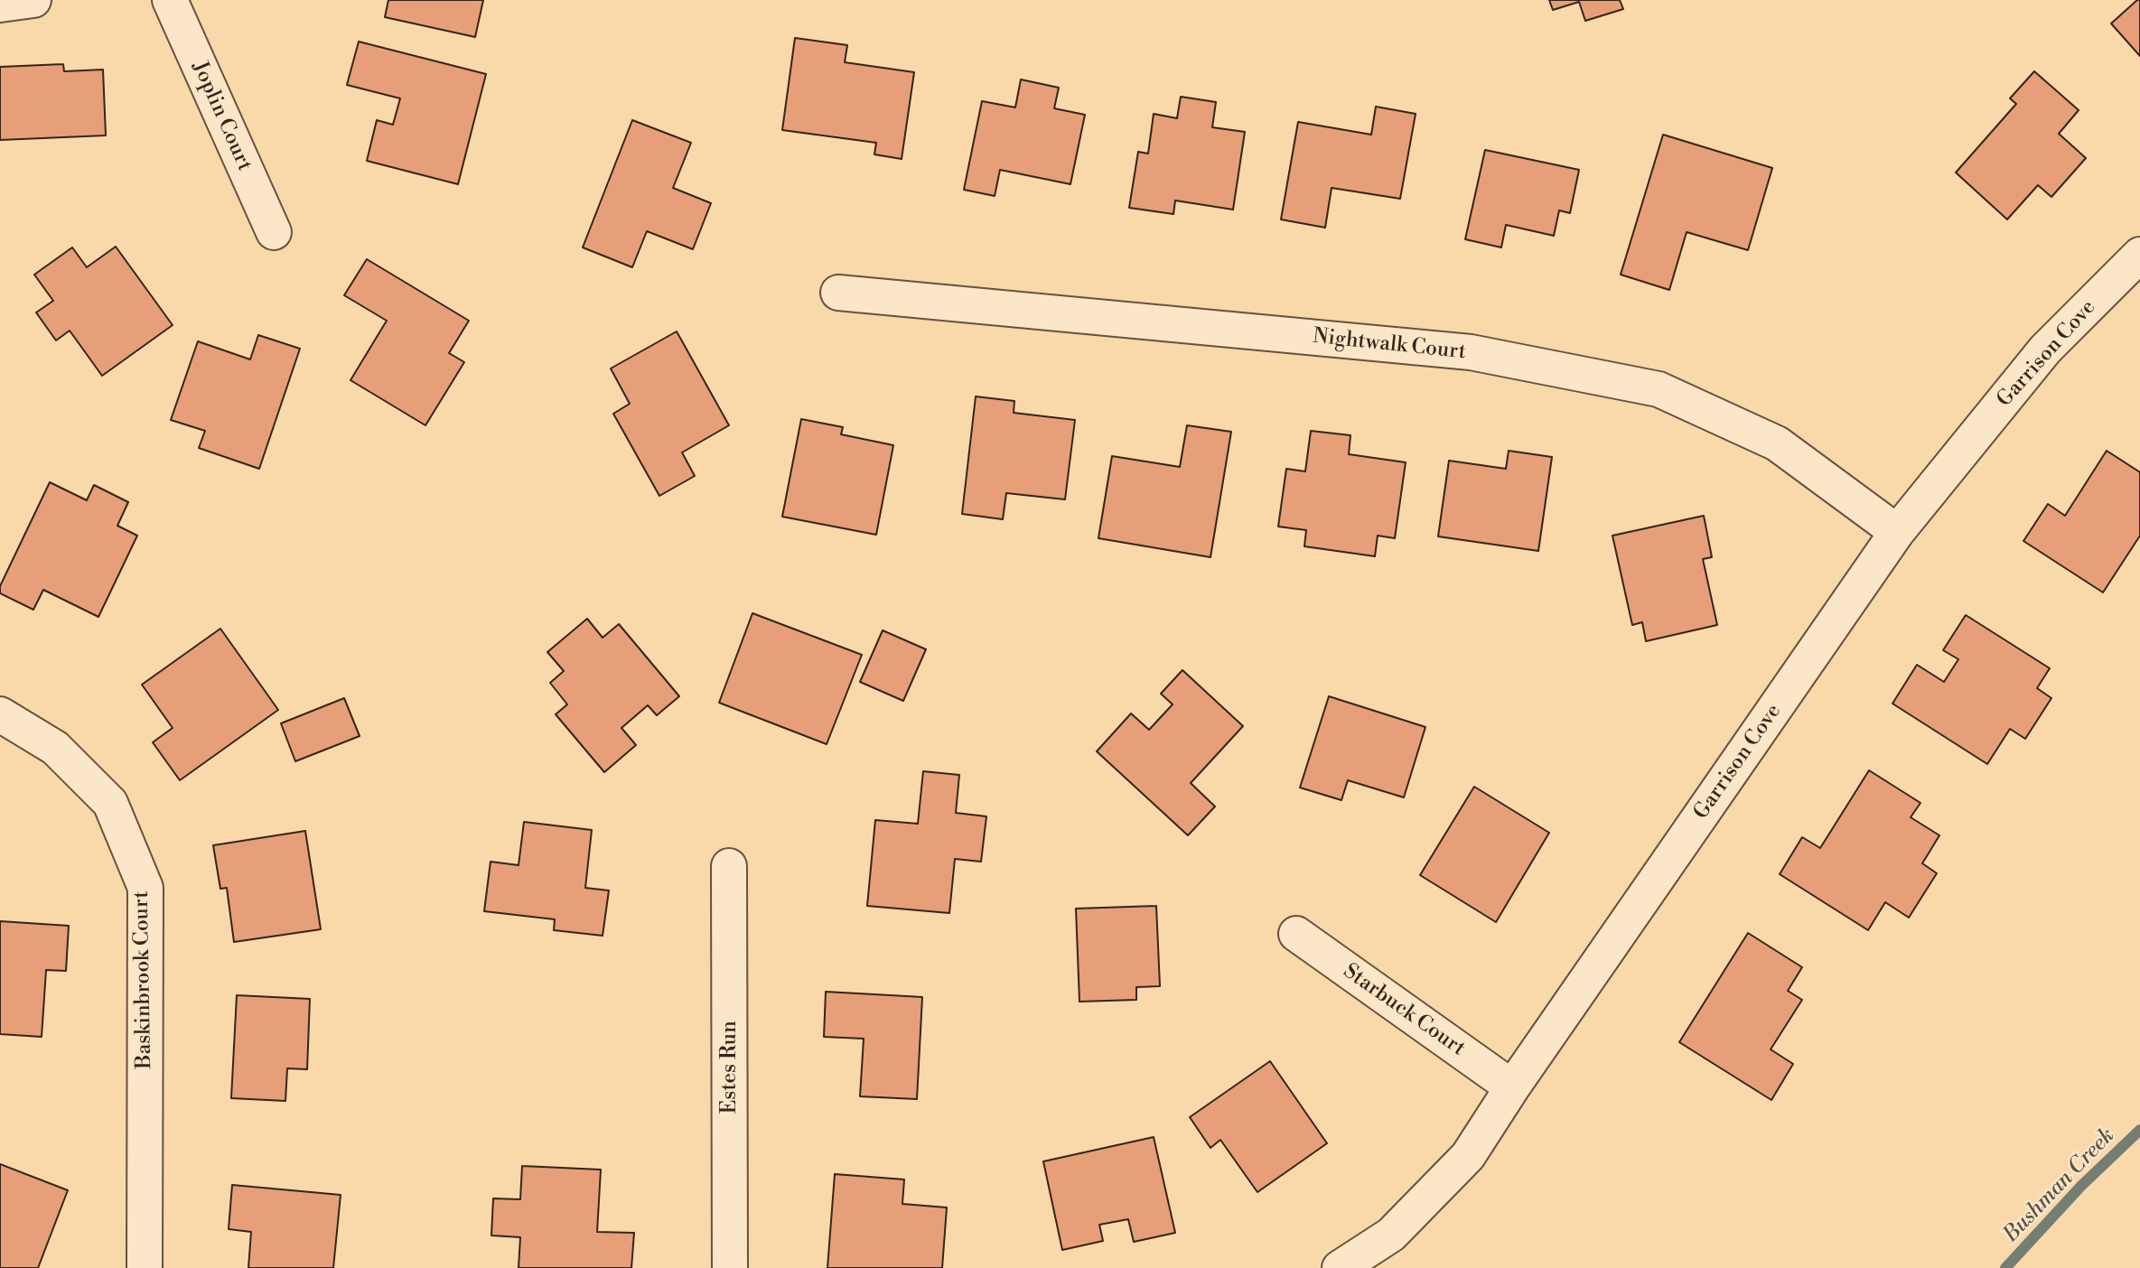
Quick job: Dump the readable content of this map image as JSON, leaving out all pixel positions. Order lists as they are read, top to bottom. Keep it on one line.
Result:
{"streets":{"street":["Joplin Court","Nightwalk Court","Garrison Cove","Baskinbrook Court","Starbuck Court","Estes Run"]},"crossings":[["Nightwalk Court","Garrison Cove"],["Garrison Cove","Starbuck Court"]],"water":["Bushman Creek"]}
